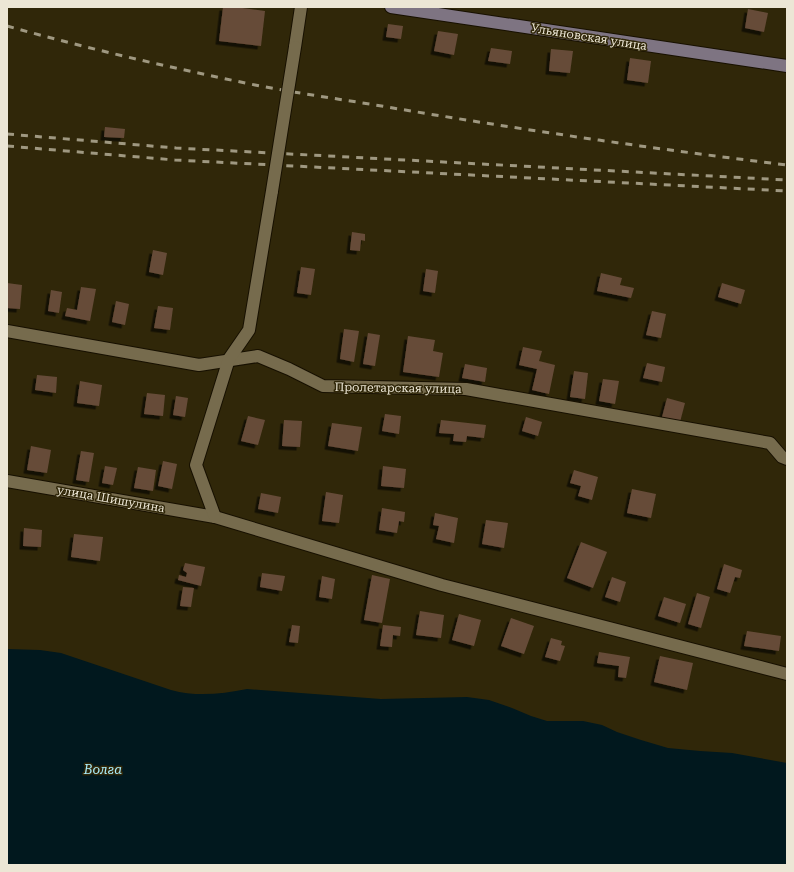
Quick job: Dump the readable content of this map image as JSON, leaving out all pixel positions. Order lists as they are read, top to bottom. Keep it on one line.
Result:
{"streets":{"main road":["Ульяновская улица"],"street":["Пролетарская улица","улица Шишулина"]},"water":["Волга"]}
